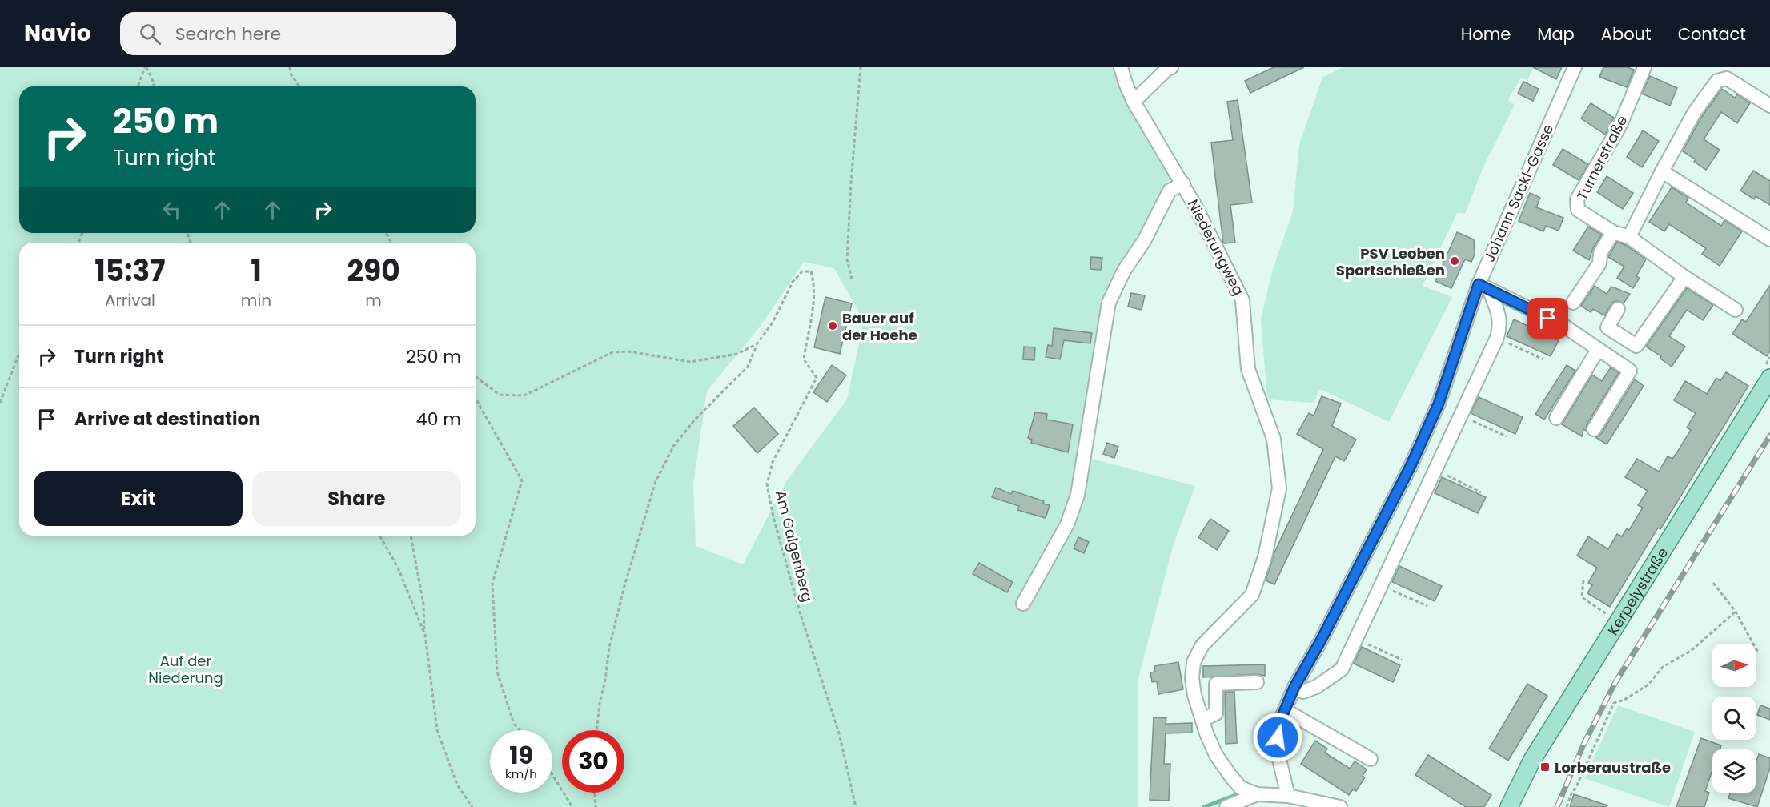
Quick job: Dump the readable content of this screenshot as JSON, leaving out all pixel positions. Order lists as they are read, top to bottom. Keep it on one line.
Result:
{"streets":{"main road":["Kerpelystraße"],"street":["Turnerstraße","Johann Sackl-Gasse","Niederungweg"],"path":["Am Galgenberg"]},"crossings":[["Johann Sackl-Gasse","Niederungweg"]],"parks":["Auf der Niederung"],"places":{"other":["PSV Leoben Sportschießen","Bauer auf der Hoehe"],"transit":["Lorberaustraße"]},"north":"right","page":{"header":"Navio","search":"Search here","nav":["Home","Map","About","Contact"],"turn":["250 m","Turn right"],"eta":["15:37","Arrival","1","min","290","m"],"list":[{"name":"Turn right","value":"250 m"},{"name":"Arrive at destination","value":"40 m"}],"buttons":["Exit","Share"],"speed":"19 km/h","limit":"30"}}
